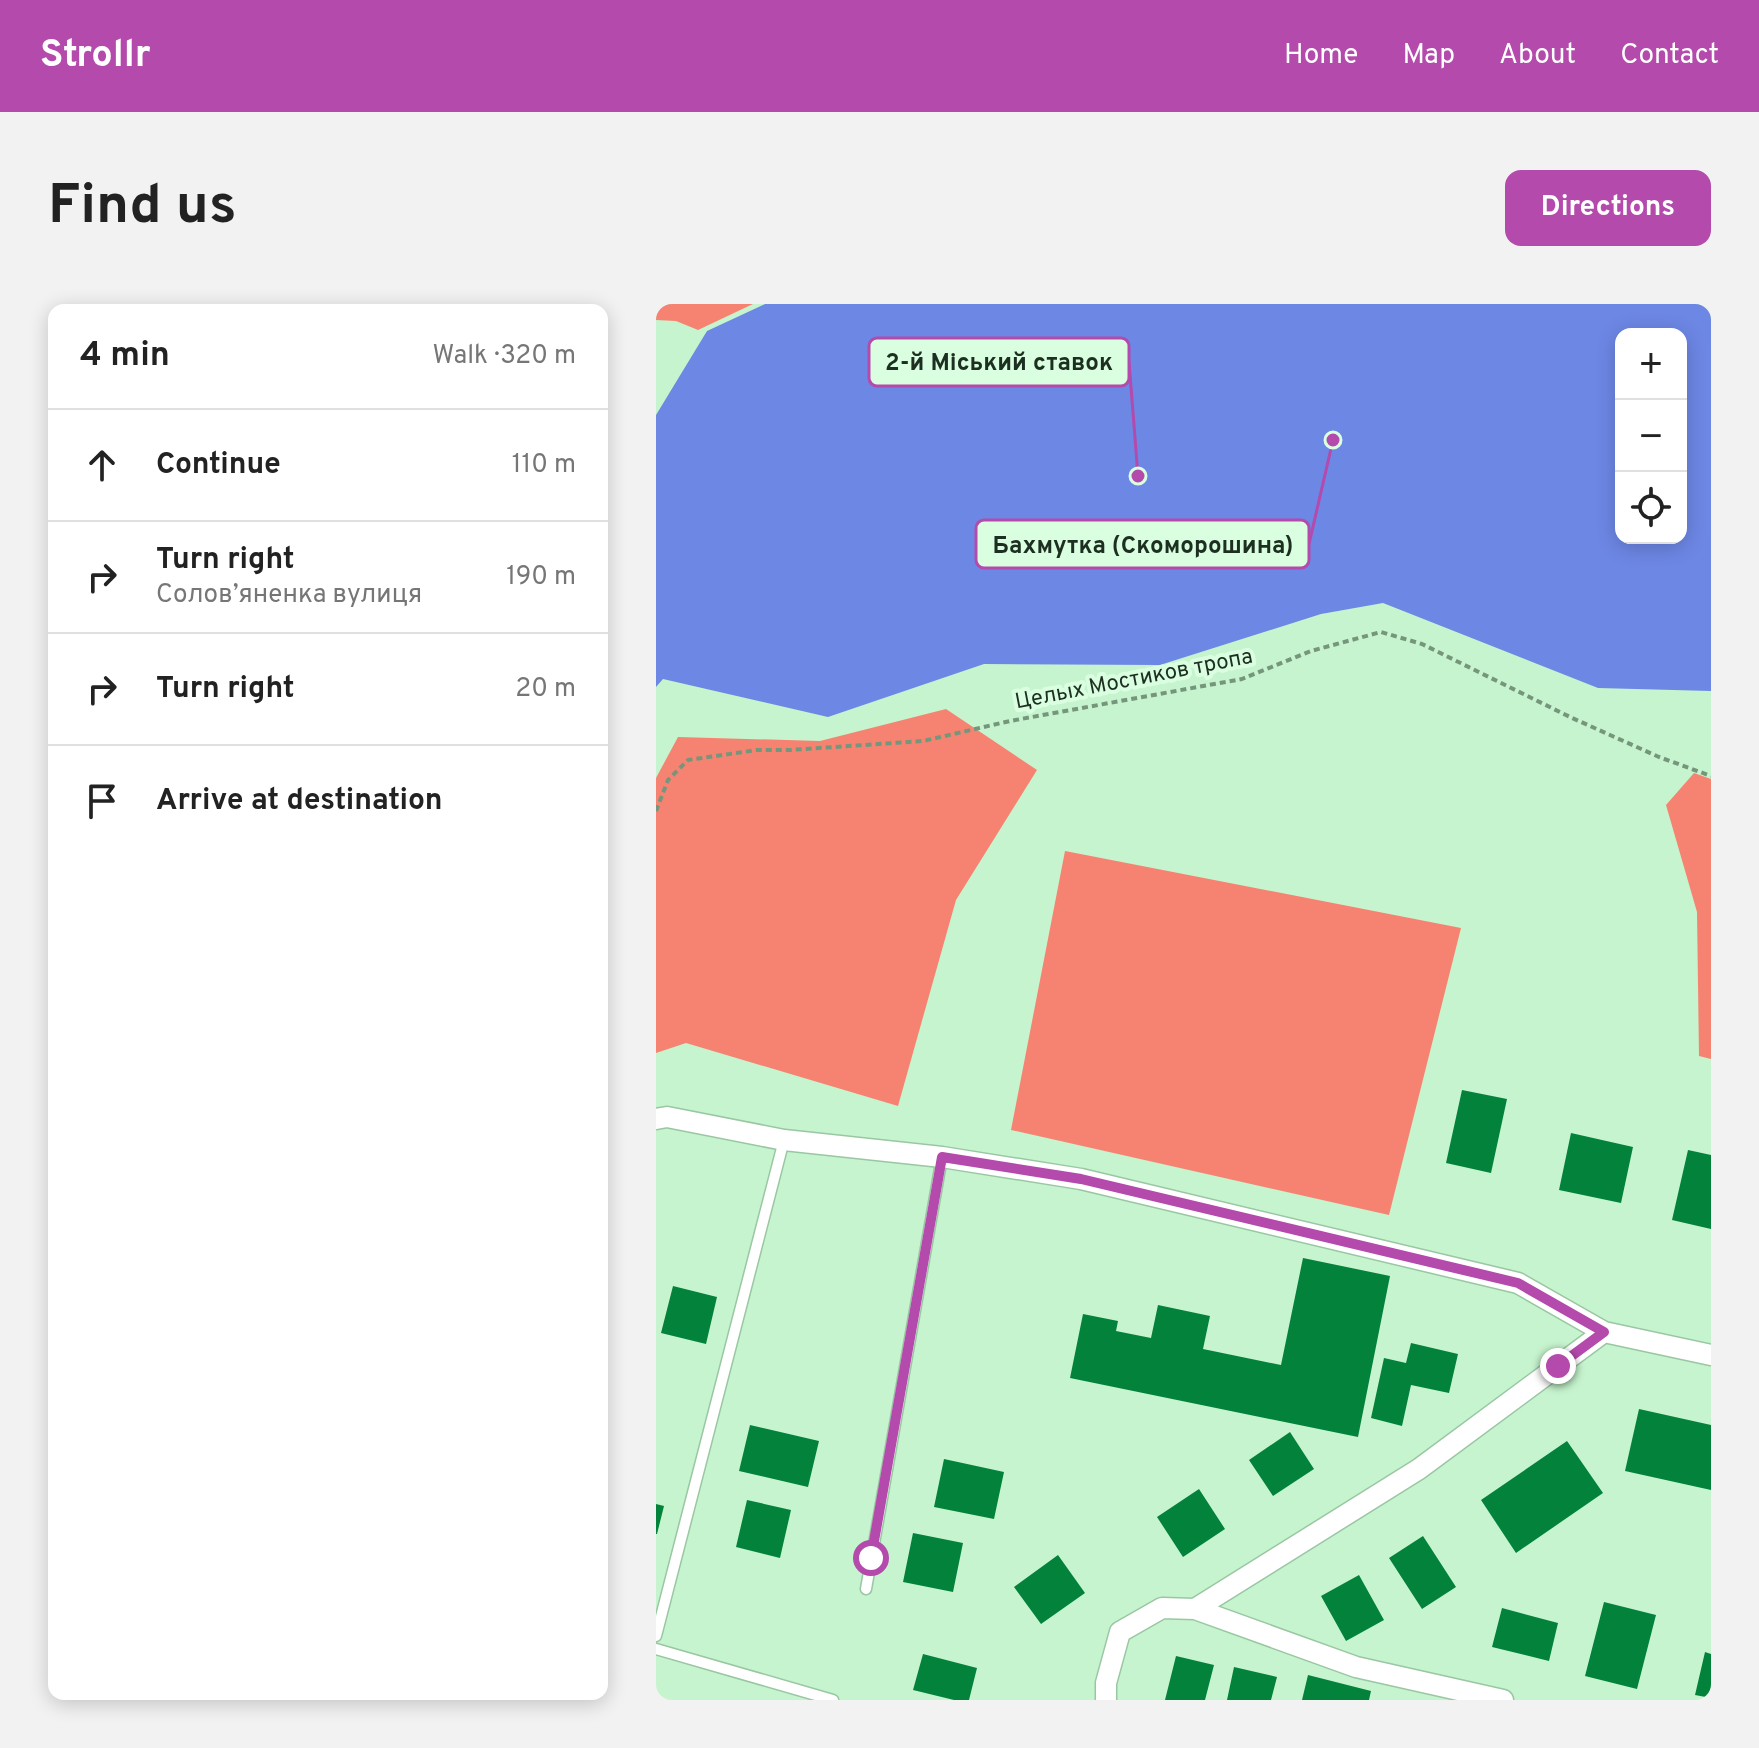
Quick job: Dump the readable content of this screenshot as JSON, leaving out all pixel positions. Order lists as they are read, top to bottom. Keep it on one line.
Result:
{"streets":{"path":["Целых Мостиков тропа"]},"places":["Бахмутка (Скоморошина)","2-й Міський ставок"],"page":{"header":"Strollr","nav":["Home","Map","About","Contact"],"buttons":"Directions","title":"Find us","heading":["4 min","Walk · 320 m"],"map_buttons":["+","−"],"list":[["Continue","110 m"],["Turn right","Солов’яненка вулиця","190 m"],["Turn right","20 m"],"Arrive at destination"]}}
